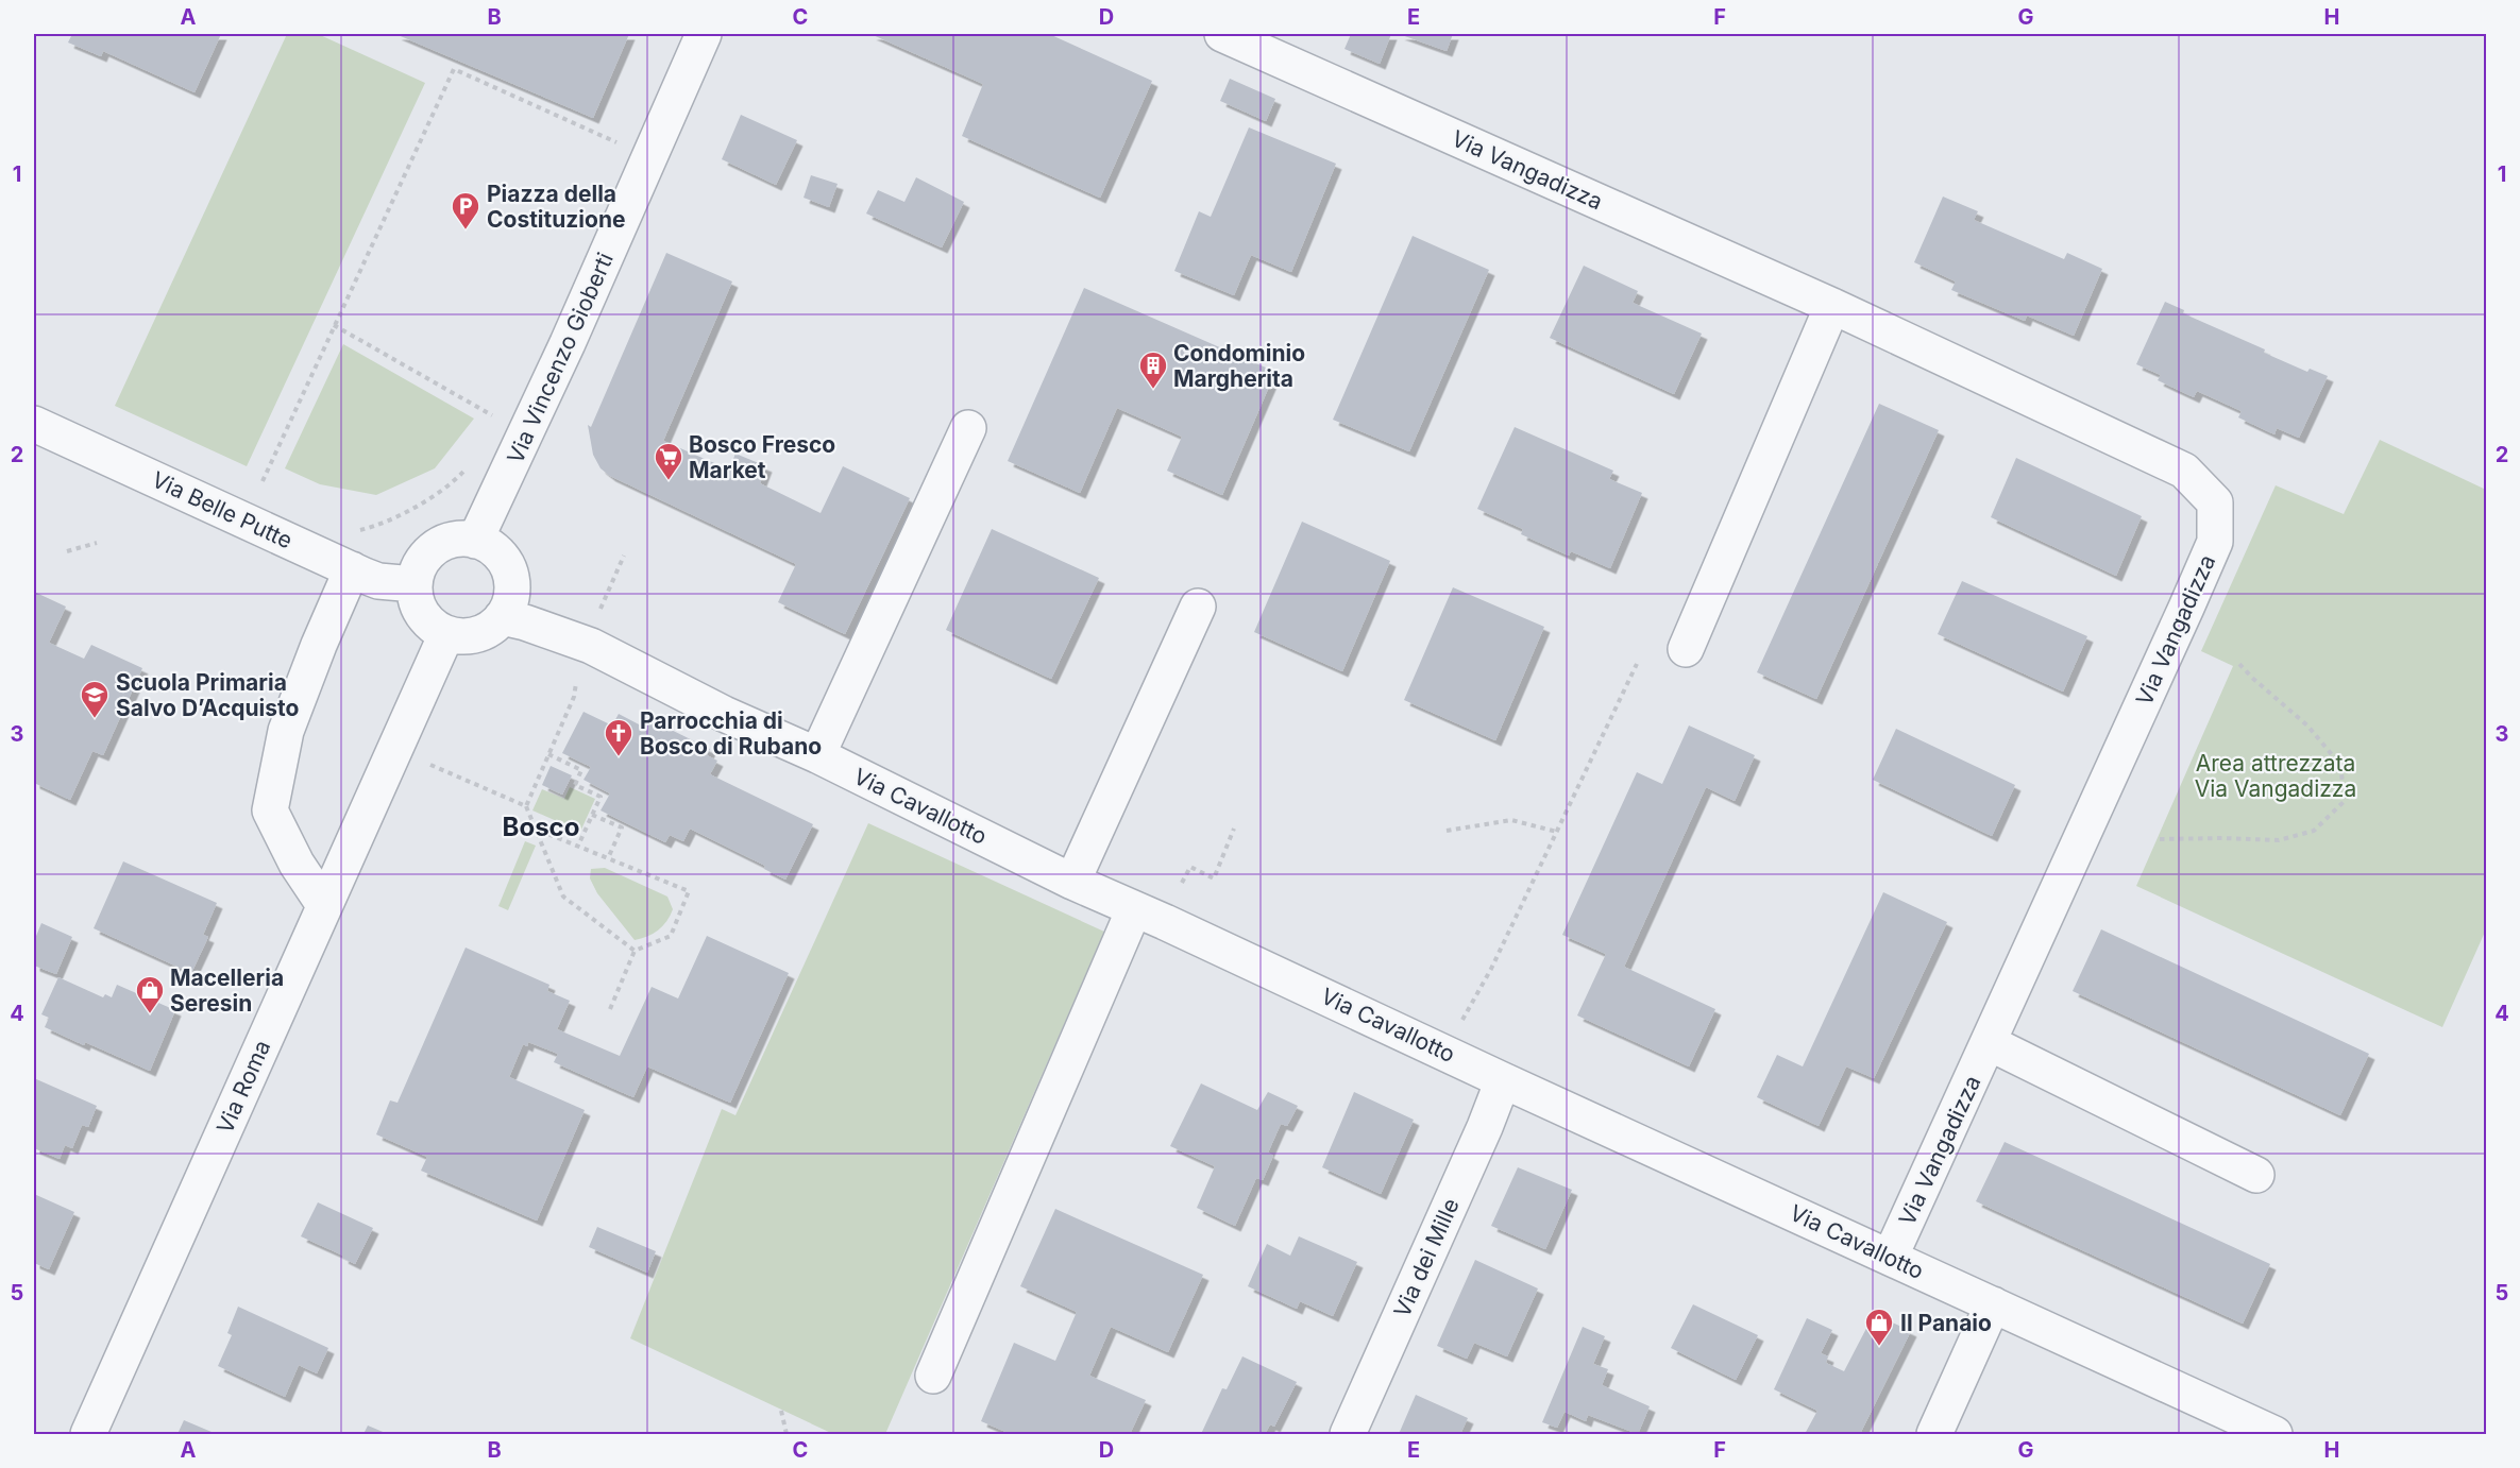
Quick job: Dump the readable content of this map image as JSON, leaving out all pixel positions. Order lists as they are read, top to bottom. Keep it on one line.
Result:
{"streets":{"street":["Via Vangadizza","Via Vincenzo Gioberti","Via Belle Putte","Via Cavallotto","Via Roma","Via dei Mille"]},"crossings":[["Via Vangadizza","Via Cavallotto"],["Via Vincenzo Gioberti","Via Belle Putte"],["Via Vincenzo Gioberti","Via Cavallotto"],["Via Vincenzo Gioberti","Via Roma"],["Via Belle Putte","Via Cavallotto"],["Via Belle Putte","Via Roma"],["Via Cavallotto","Via Roma"],["Via Cavallotto","Via dei Mille"]],"districts":["Bosco"],"parks":["Area attrezzata Via Vangadizza"],"places":{"parking":["Piazza della Costituzione"],"building":["Condominio Margherita"],"supermarket":["Bosco Fresco Market"],"school or university":["Scuola Primaria Salvo D’Acquisto"],"church":["Parrocchia di Bosco di Rubano"],"shop":["Macelleria Seresin","Il Panaio"]},"grid":{"columns":["A","B","C","D","E","F","G","H"],"rows":["1","2","3","4","5"]}}
